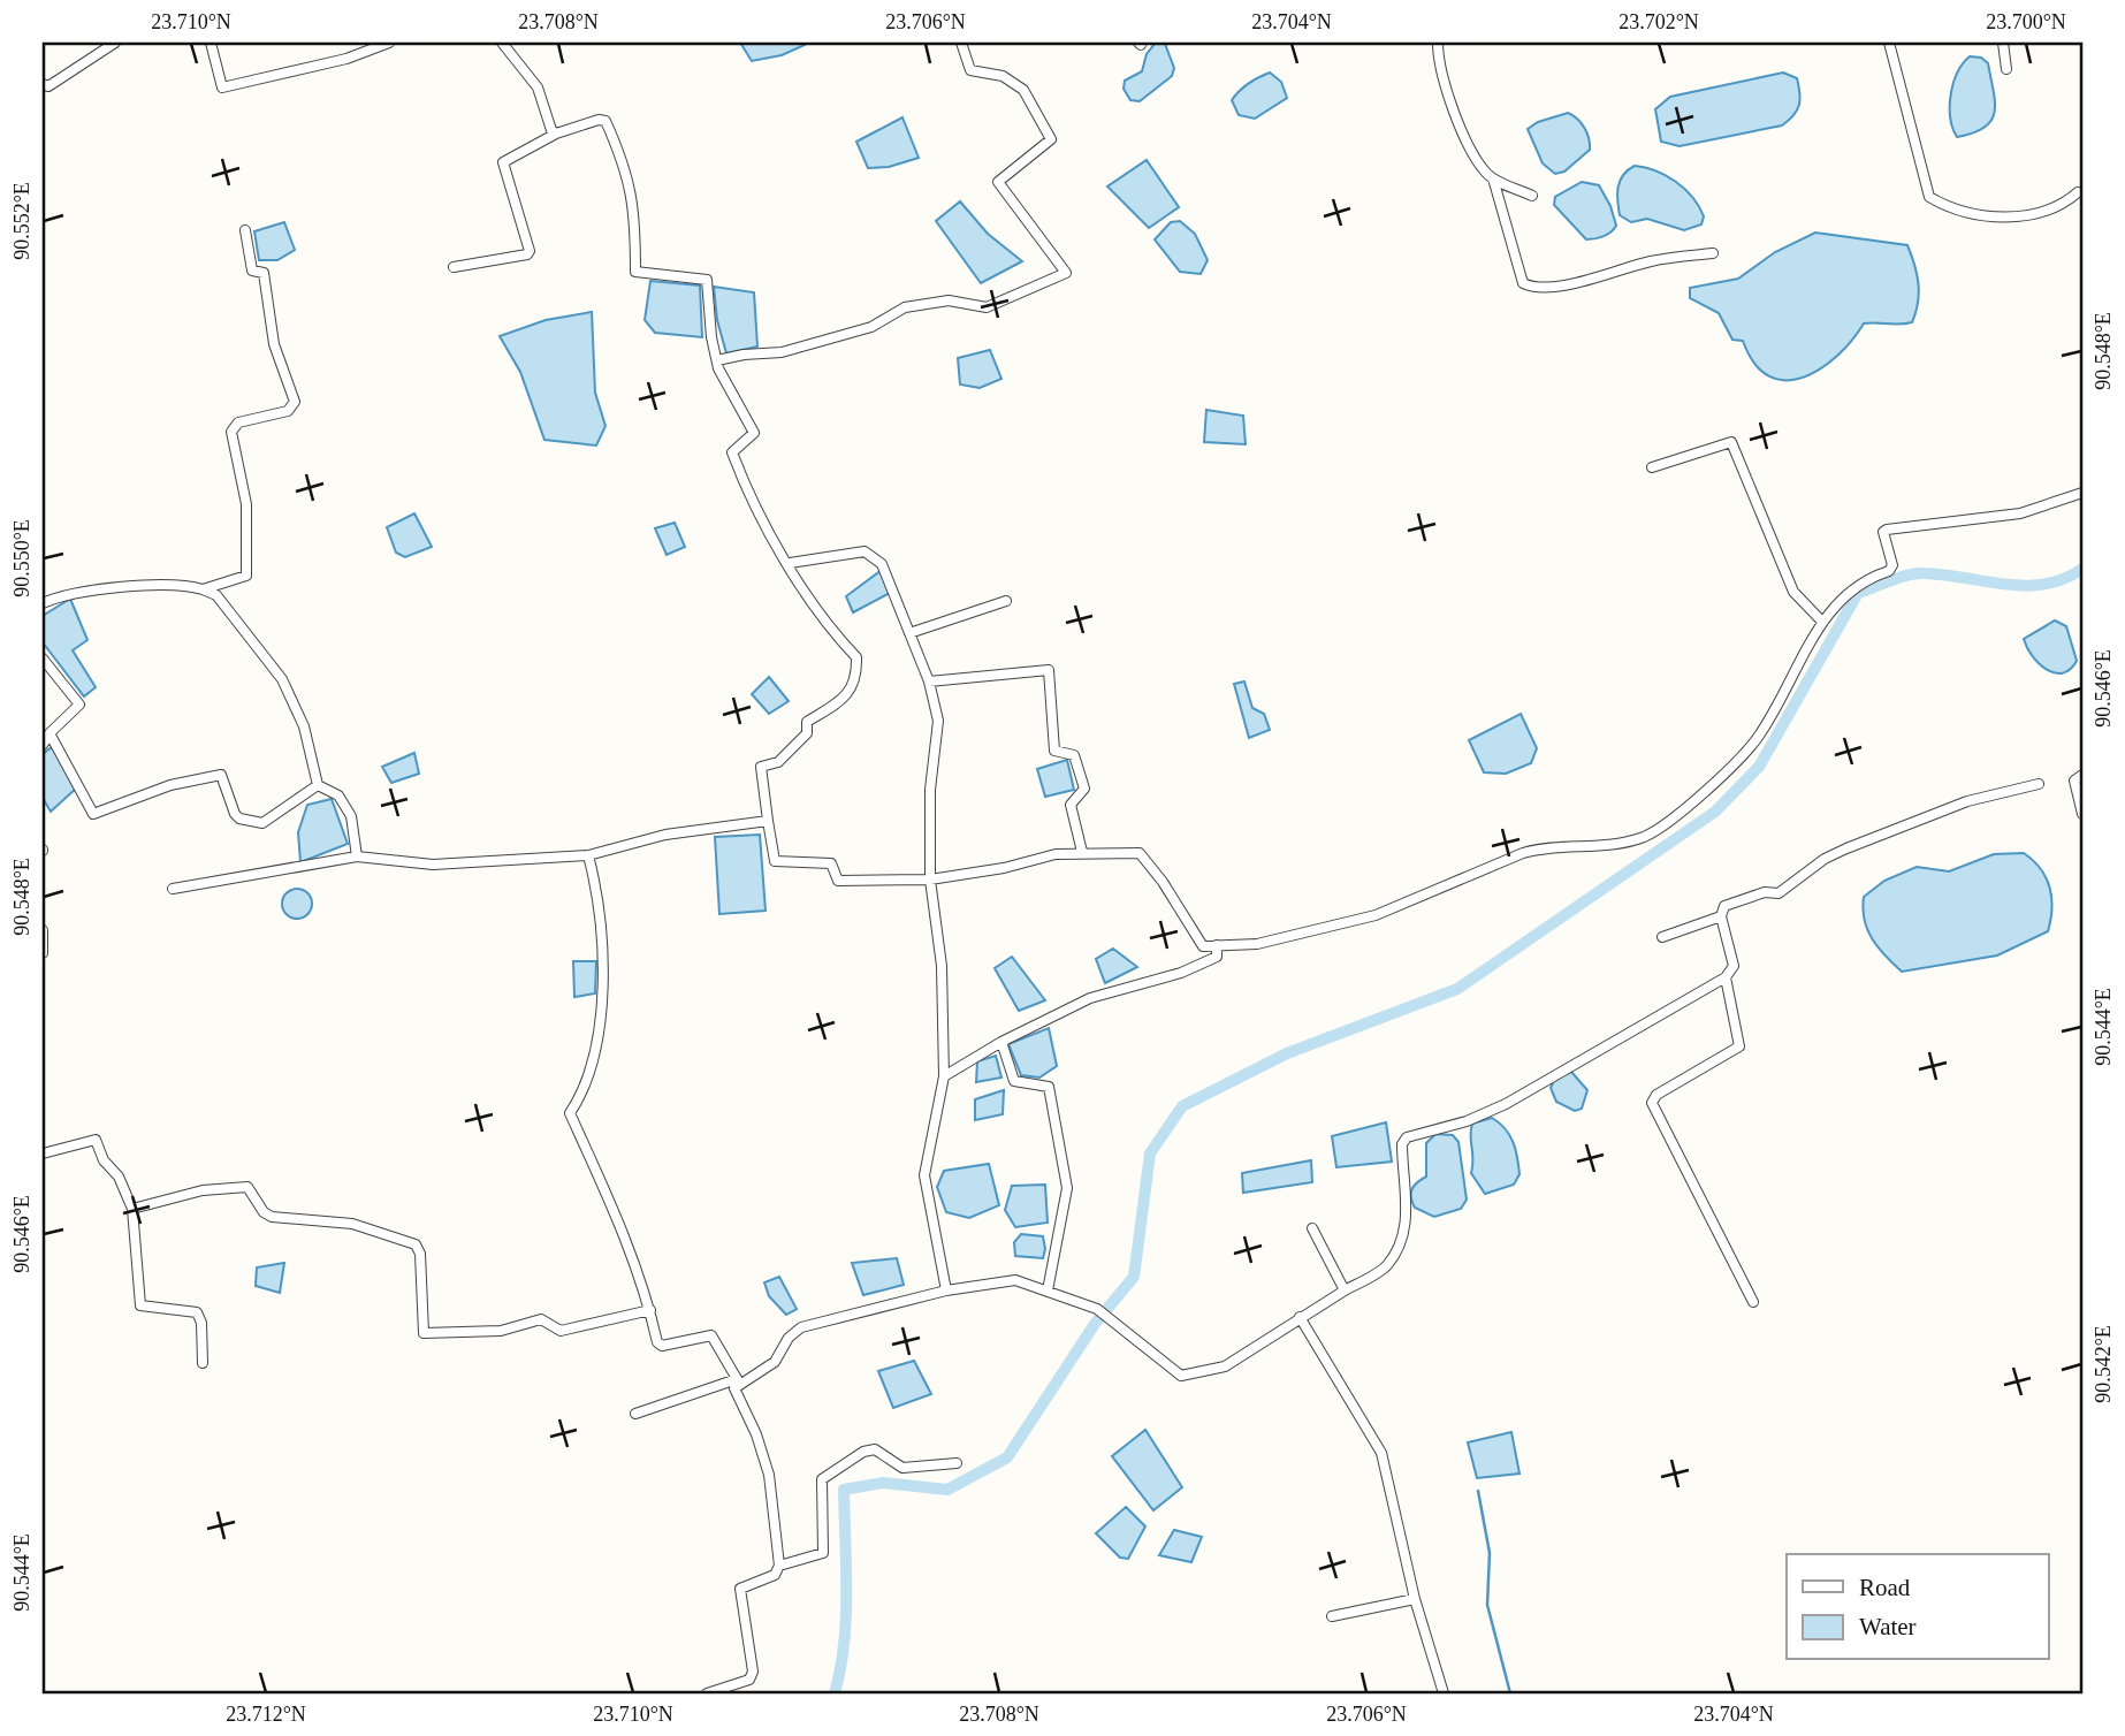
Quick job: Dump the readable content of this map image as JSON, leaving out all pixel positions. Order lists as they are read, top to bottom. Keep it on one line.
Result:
{"legend":["Road","Water"],"coordinates":["23.710°N","23.708°N","23.706°N","23.704°N","23.702°N","23.700°N","90.552°E","90.548°E","90.550°E","90.546°E","90.544°E","90.542°E","23.712°N"]}
